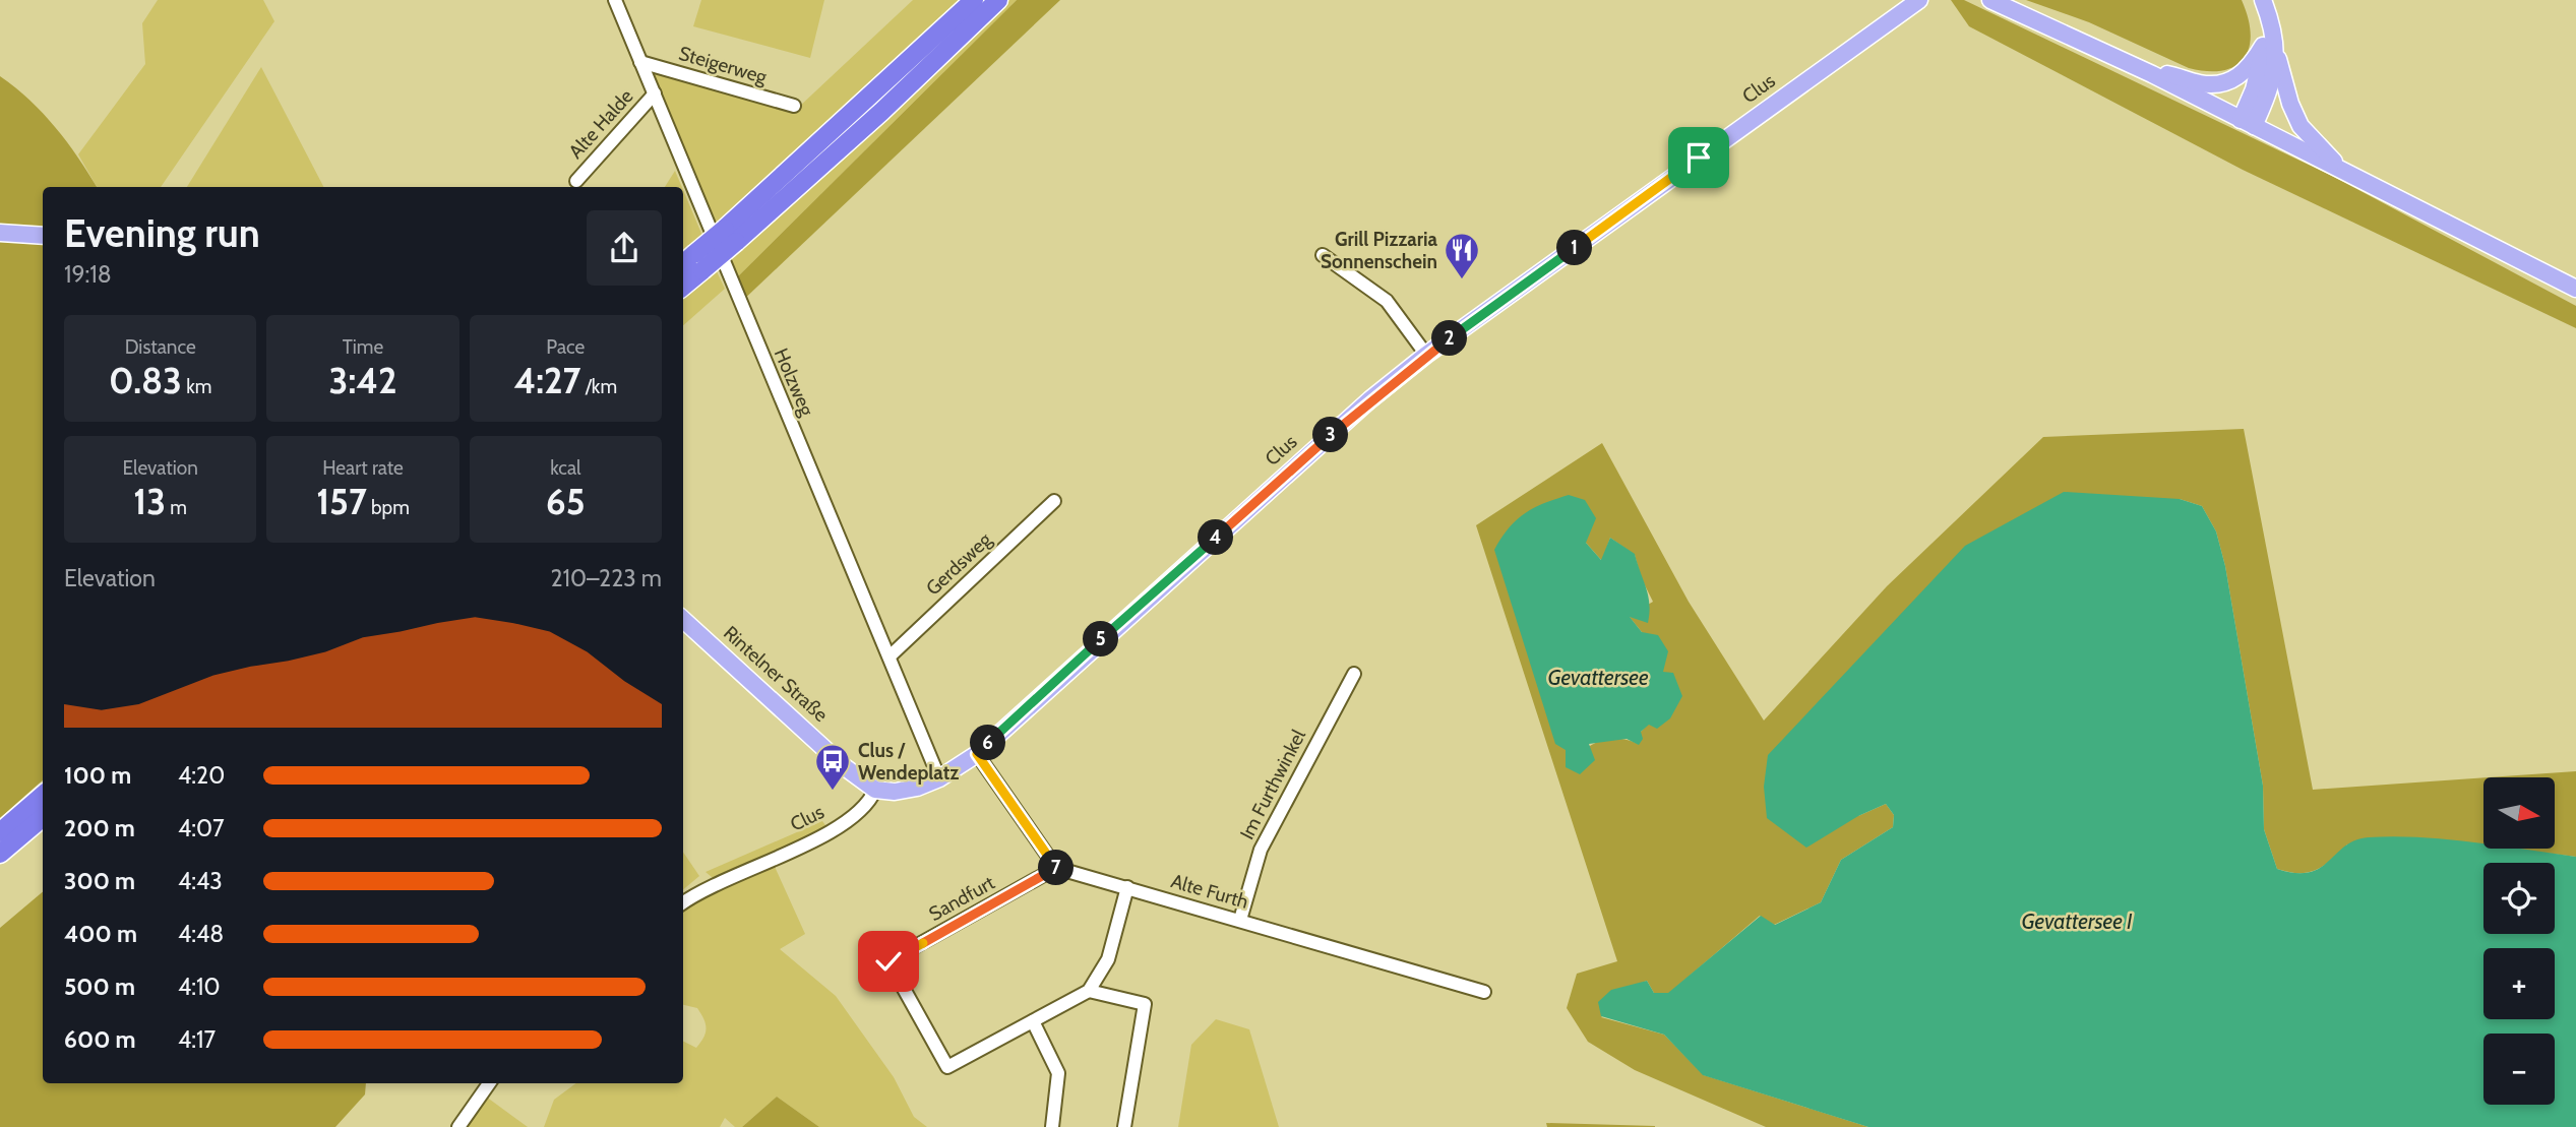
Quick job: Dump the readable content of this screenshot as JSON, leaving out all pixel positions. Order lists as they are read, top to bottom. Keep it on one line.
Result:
{"streets":{"main road":["Clus","Rintelner Straße"],"street":["Steigerweg","Alte Halde","Holzweg","Gerdsweg","Im Furthwinkel","Alte Furth","Sandfurt"]},"crossings":[["Steigerweg","Holzweg"],["Clus","Holzweg"],["Clus","Rintelner Straße"],["Alte Halde","Holzweg"],["Holzweg","Gerdsweg"],["Im Furthwinkel","Alte Furth"],["Alte Furth","Sandfurt"]],"water":["Gevattersee","Gevattersee I"],"places":{"restaurant":["Grill Pizzaria Sonnenschein"],"bus stop":["Clus / Wendeplatz"]},"north":"right","page":{"heading":["Evening run","19:18"],"pins":["1","2","3","4","5","6","7"],"stats":[["Distance","0.83 km"],["Time","3:42"],["Pace","4:27 /km"],["Elevation","13 m"],["Heart rate","157 bpm"],["kcal","65"]],"chart":["Elevation","210–223 m"],"list":[{"name":"100 m","note":"4:20"},{"name":"200 m","note":"4:07"},{"name":"300 m","note":"4:43"},{"name":"400 m","note":"4:48"},{"name":"500 m","note":"4:10"},{"name":"600 m","note":"4:17"}],"map_buttons":["+","−"]}}
